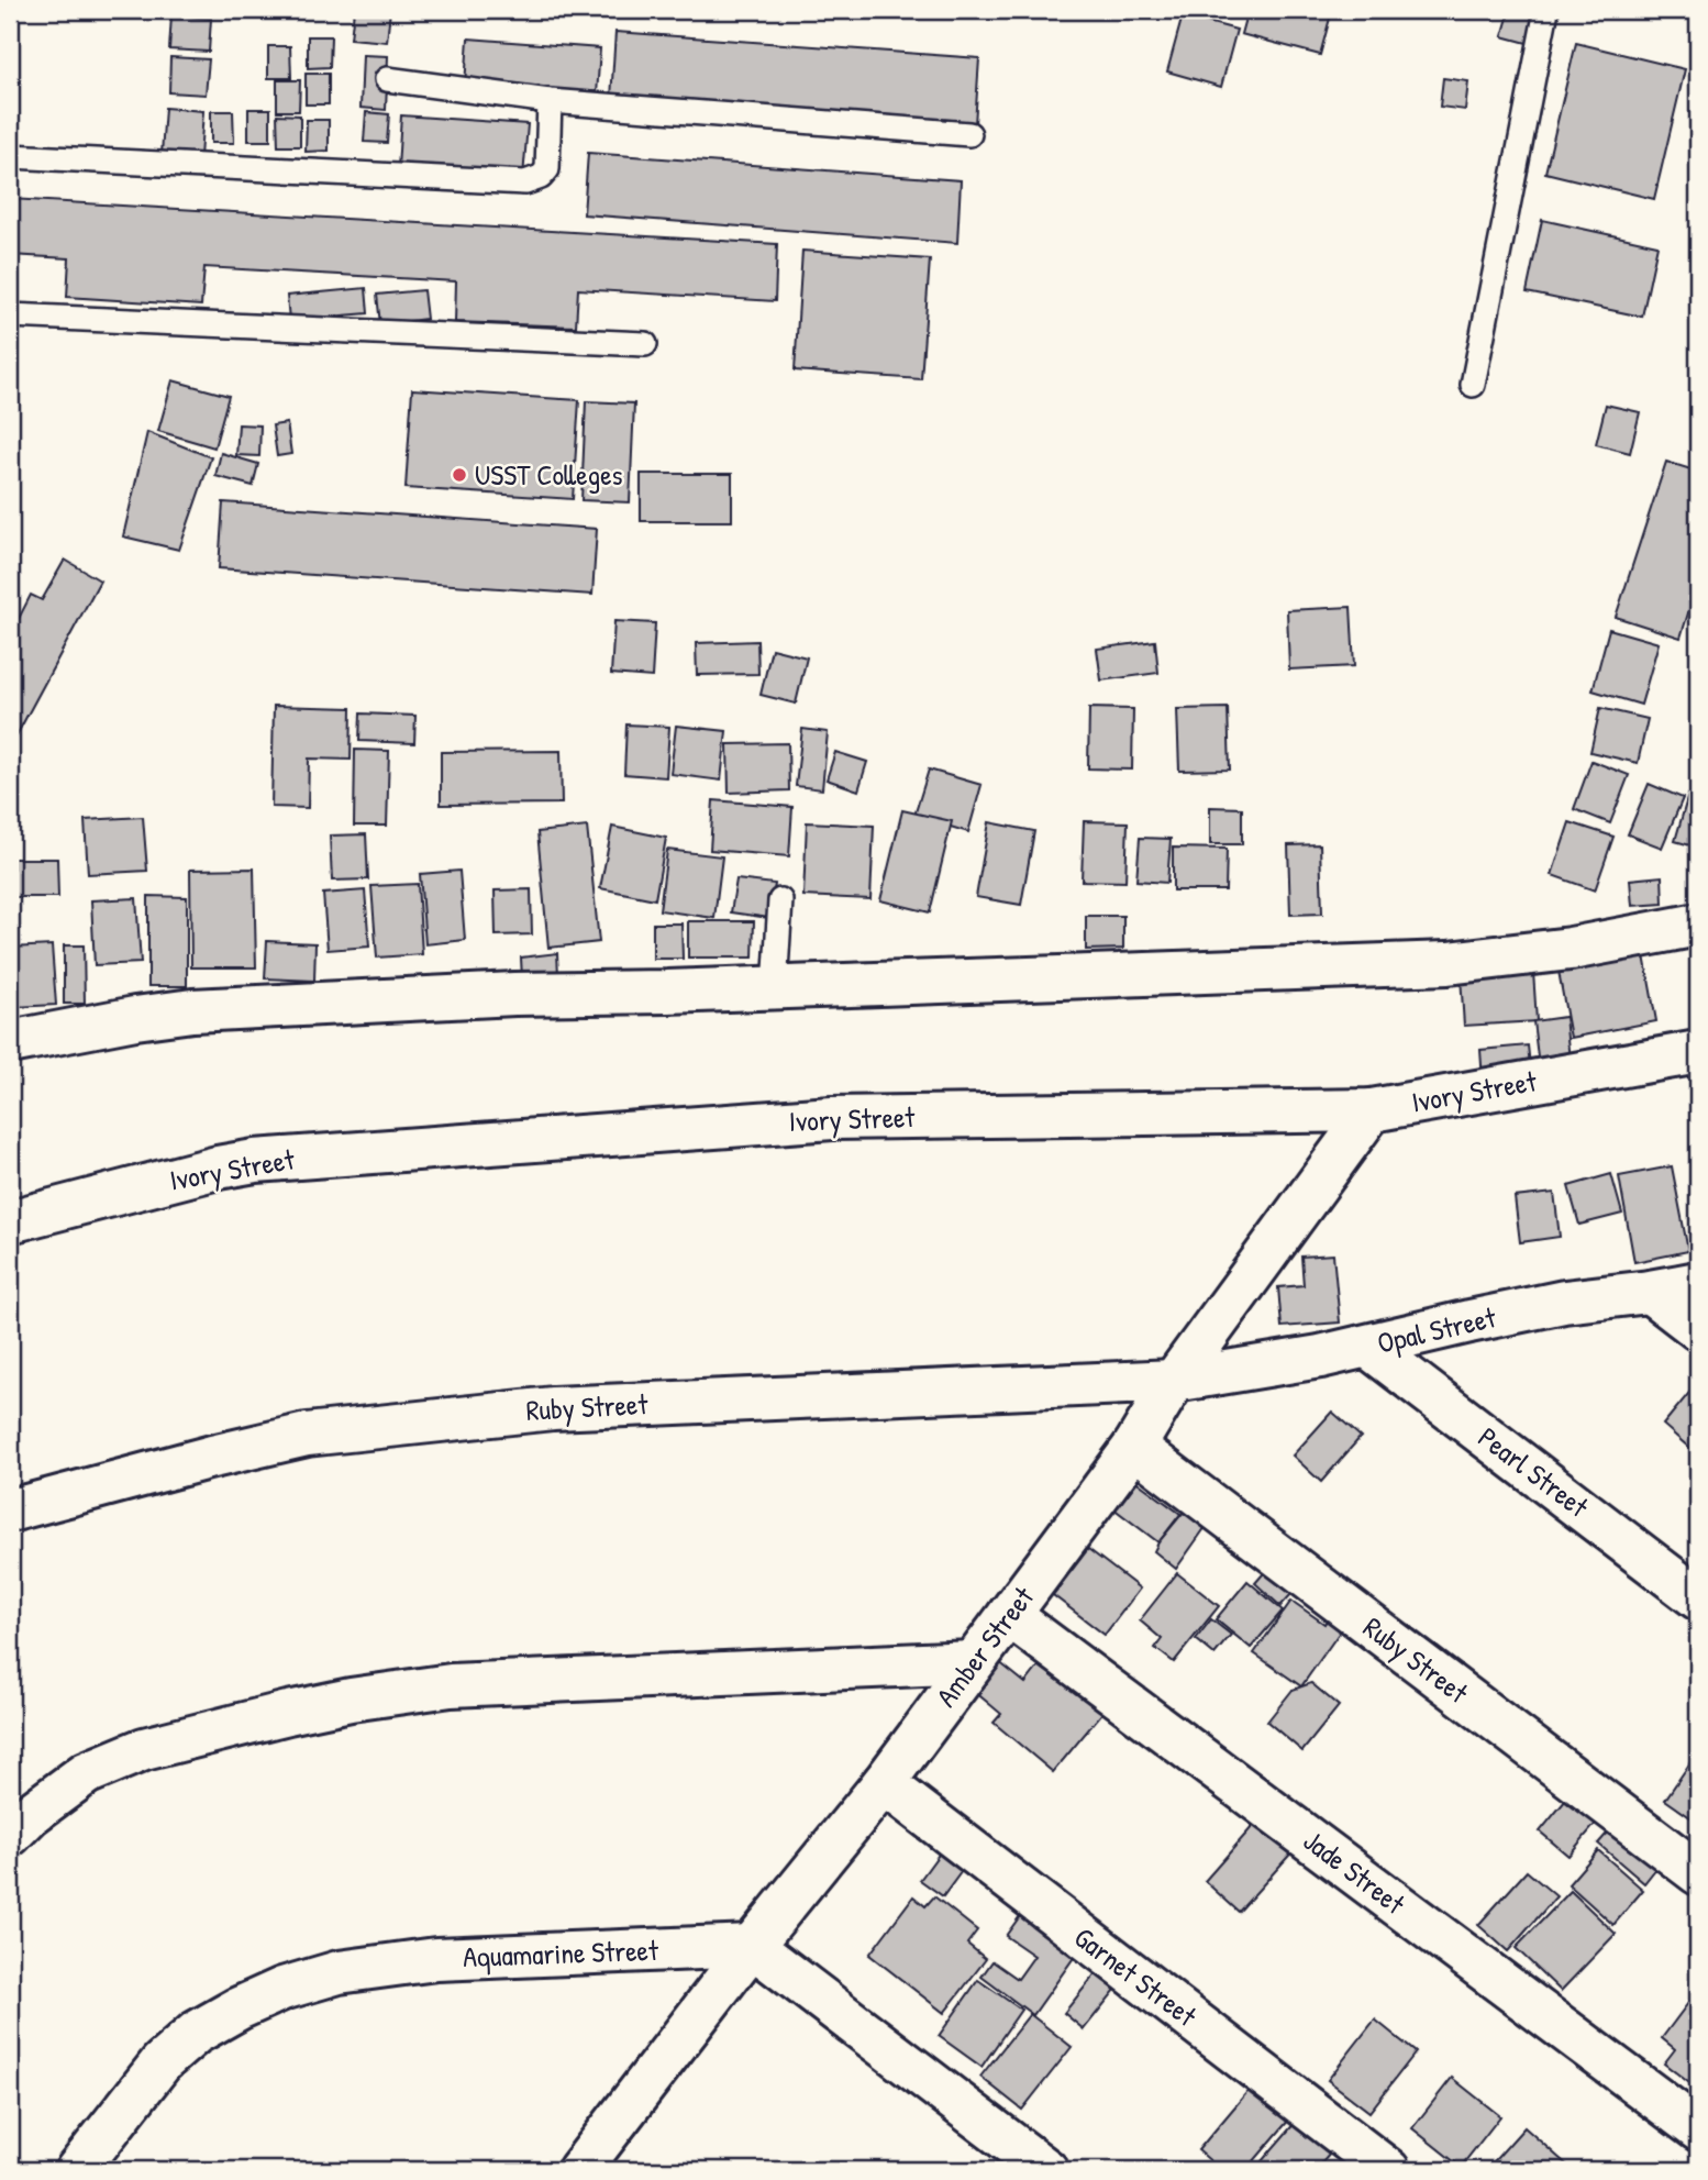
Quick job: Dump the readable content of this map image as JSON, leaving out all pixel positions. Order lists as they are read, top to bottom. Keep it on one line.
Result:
{"streets":{"street":["Ivory Street","Opal Street","Ruby Street","Pearl Street","Amber Street","Jade Street","Aquamarine Street","Garnet Street"]},"crossings":[["Ivory Street","Amber Street"],["Opal Street","Ruby Street"],["Opal Street","Pearl Street"],["Opal Street","Amber Street"],["Ruby Street","Amber Street"],["Amber Street","Jade Street"],["Amber Street","Aquamarine Street"],["Amber Street","Garnet Street"]],"places":["USST Colleges"]}
